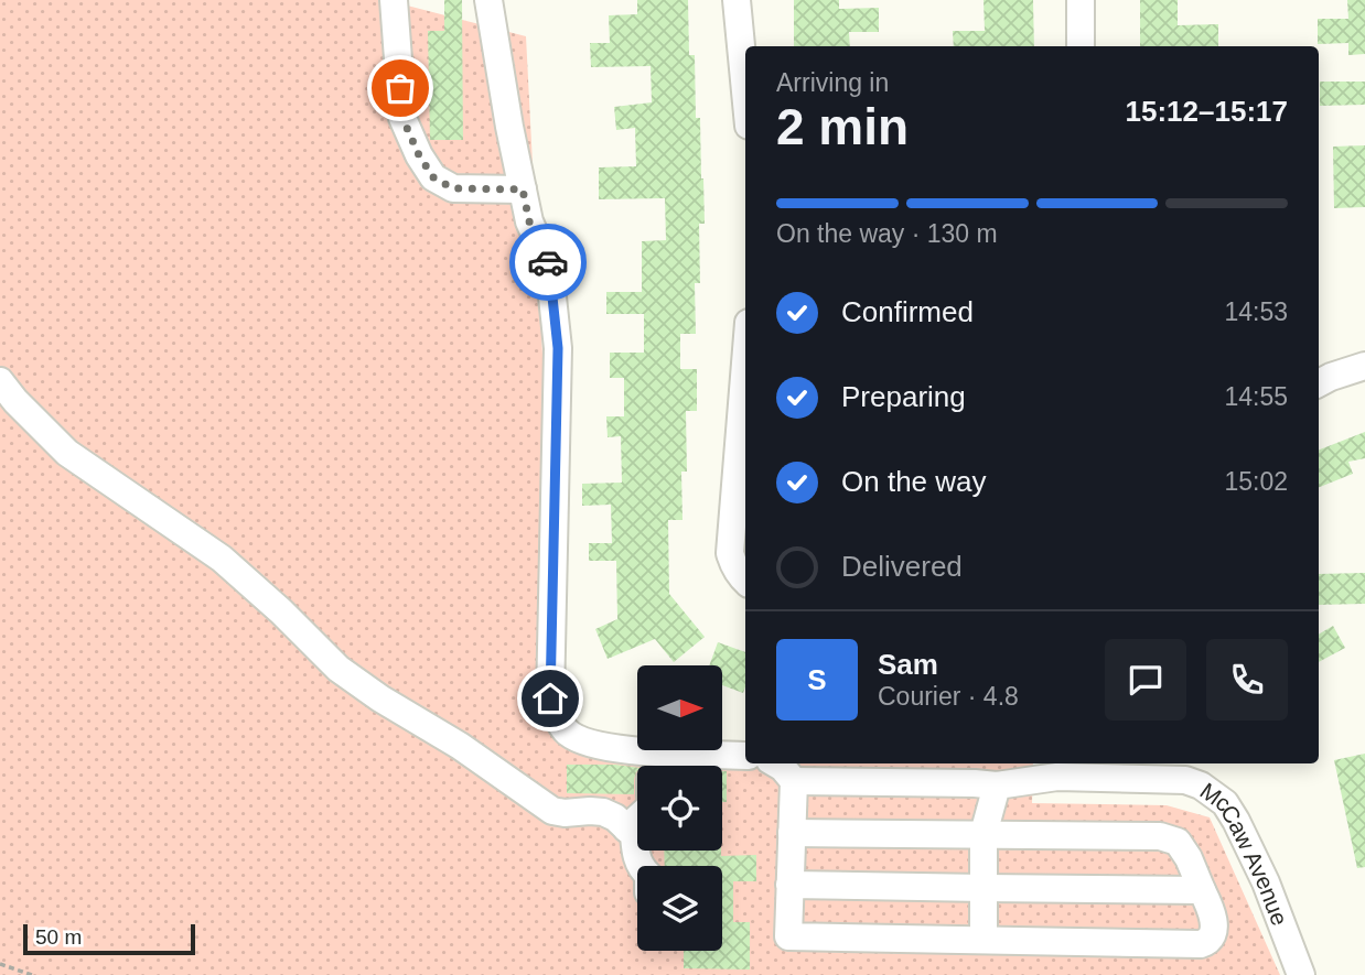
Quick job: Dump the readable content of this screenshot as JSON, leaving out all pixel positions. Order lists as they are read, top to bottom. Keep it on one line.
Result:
{"streets":{"street":["McCaw Avenue"]},"scale_bar":"50 m","north":"right","page":{"heading":["2 min","Arriving in","15:12–15:17"],"panel":["Sam","Courier · 4.8"],"bar":"On the way · 130 m","list":[["Confirmed","14:53"],["Preparing","14:55"],["On the way","15:02"],"Delivered"],"round":"S","scale":"50 m"}}
